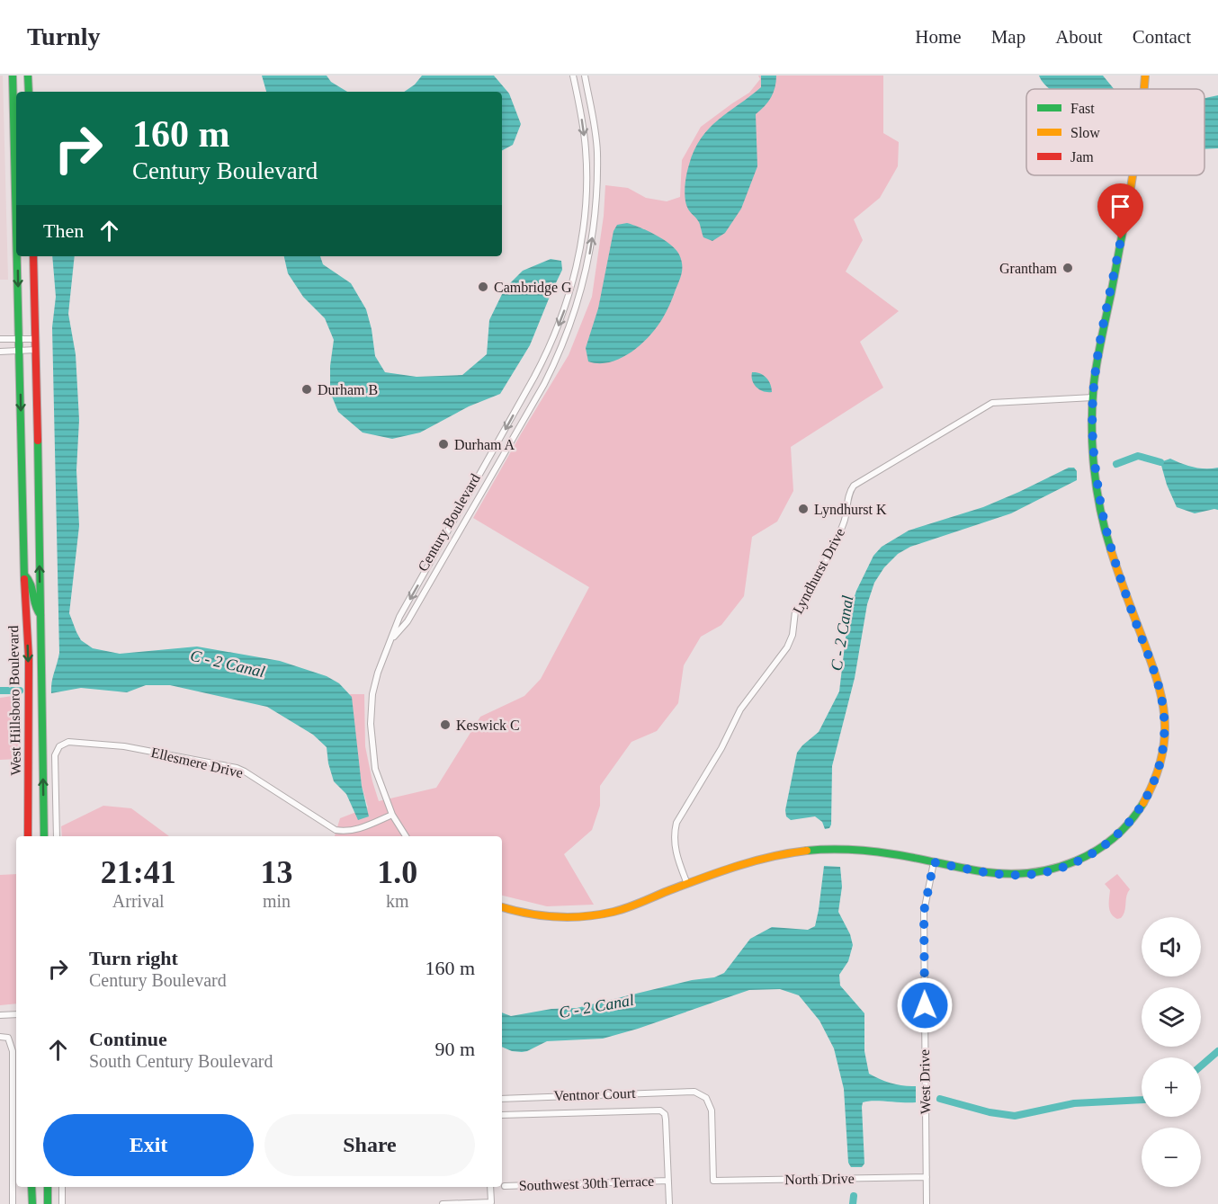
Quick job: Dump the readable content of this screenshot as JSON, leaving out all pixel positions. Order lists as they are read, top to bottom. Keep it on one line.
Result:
{"streets":{"main road":["West Hillsboro Boulevard"],"street":["Century Boulevard","Lyndhurst Drive","Ellesmere Drive","West Drive","Ventnor Court","North Drive","Southwest 30th Terrace"]},"crossings":[["Century Boulevard","Ellesmere Drive"],["West Drive","North Drive"],["Ventnor Court","North Drive"]],"water":["C - 2 Canal"],"places":["Grantham","Cambridge G","Durham B","Durham A","Lyndhurst K","Keswick C"],"legend":["Fast","Slow","Jam"],"page":{"header":"Turnly","nav":["Home","Map","About","Contact"],"turn":["160 m","Century Boulevard"],"then":"Then","eta":["21:41","Arrival","13","min","1.0","km"],"map_buttons":["+","−"],"list":[{"name":"Turn right","note":"Century Boulevard","value":"160 m"},{"name":"Continue","note":"South Century Boulevard","value":"90 m"}],"buttons":["Exit","Share"]}}
